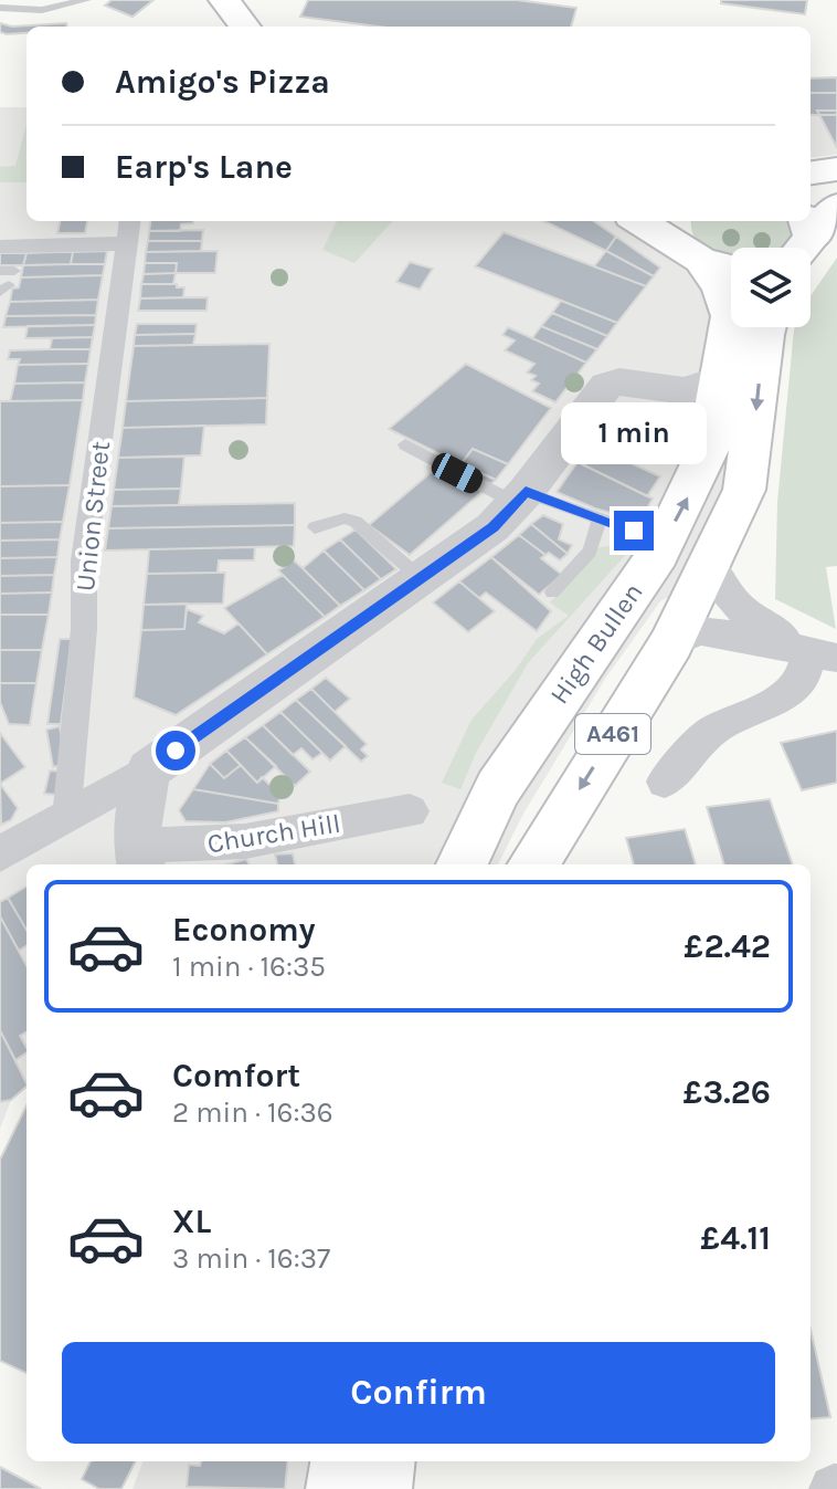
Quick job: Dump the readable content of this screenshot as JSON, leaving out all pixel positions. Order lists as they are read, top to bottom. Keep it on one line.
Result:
{"streets":{"main road":["High Bullen","A461"],"street":["Union Street","Church Hill"]},"page":{"banner":["Amigo's Pizza","Earp's Lane"],"bubble":"1 min","list":[{"name":"Economy","note":"1 min · 16:35","value":"£2.42"},{"name":"Comfort","note":"2 min · 16:36","value":"£3.26"},{"name":"XL","note":"3 min · 16:37","value":"£4.11"}],"buttons":"Confirm"}}
